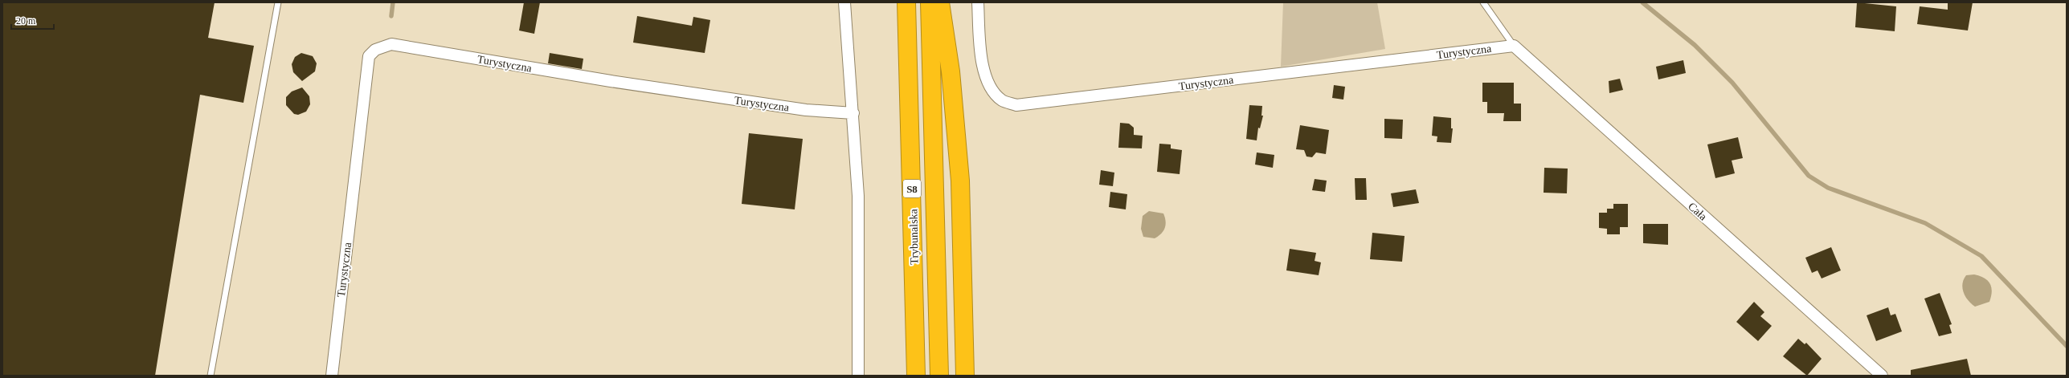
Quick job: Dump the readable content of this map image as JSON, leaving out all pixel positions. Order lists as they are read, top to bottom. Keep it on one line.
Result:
{"streets":{"highway":["S8","Trybunalska"],"street":["Turystyczna","Cała"]},"crossings":[["Turystyczna","Cała"]],"scale_bar":"20 m"}
